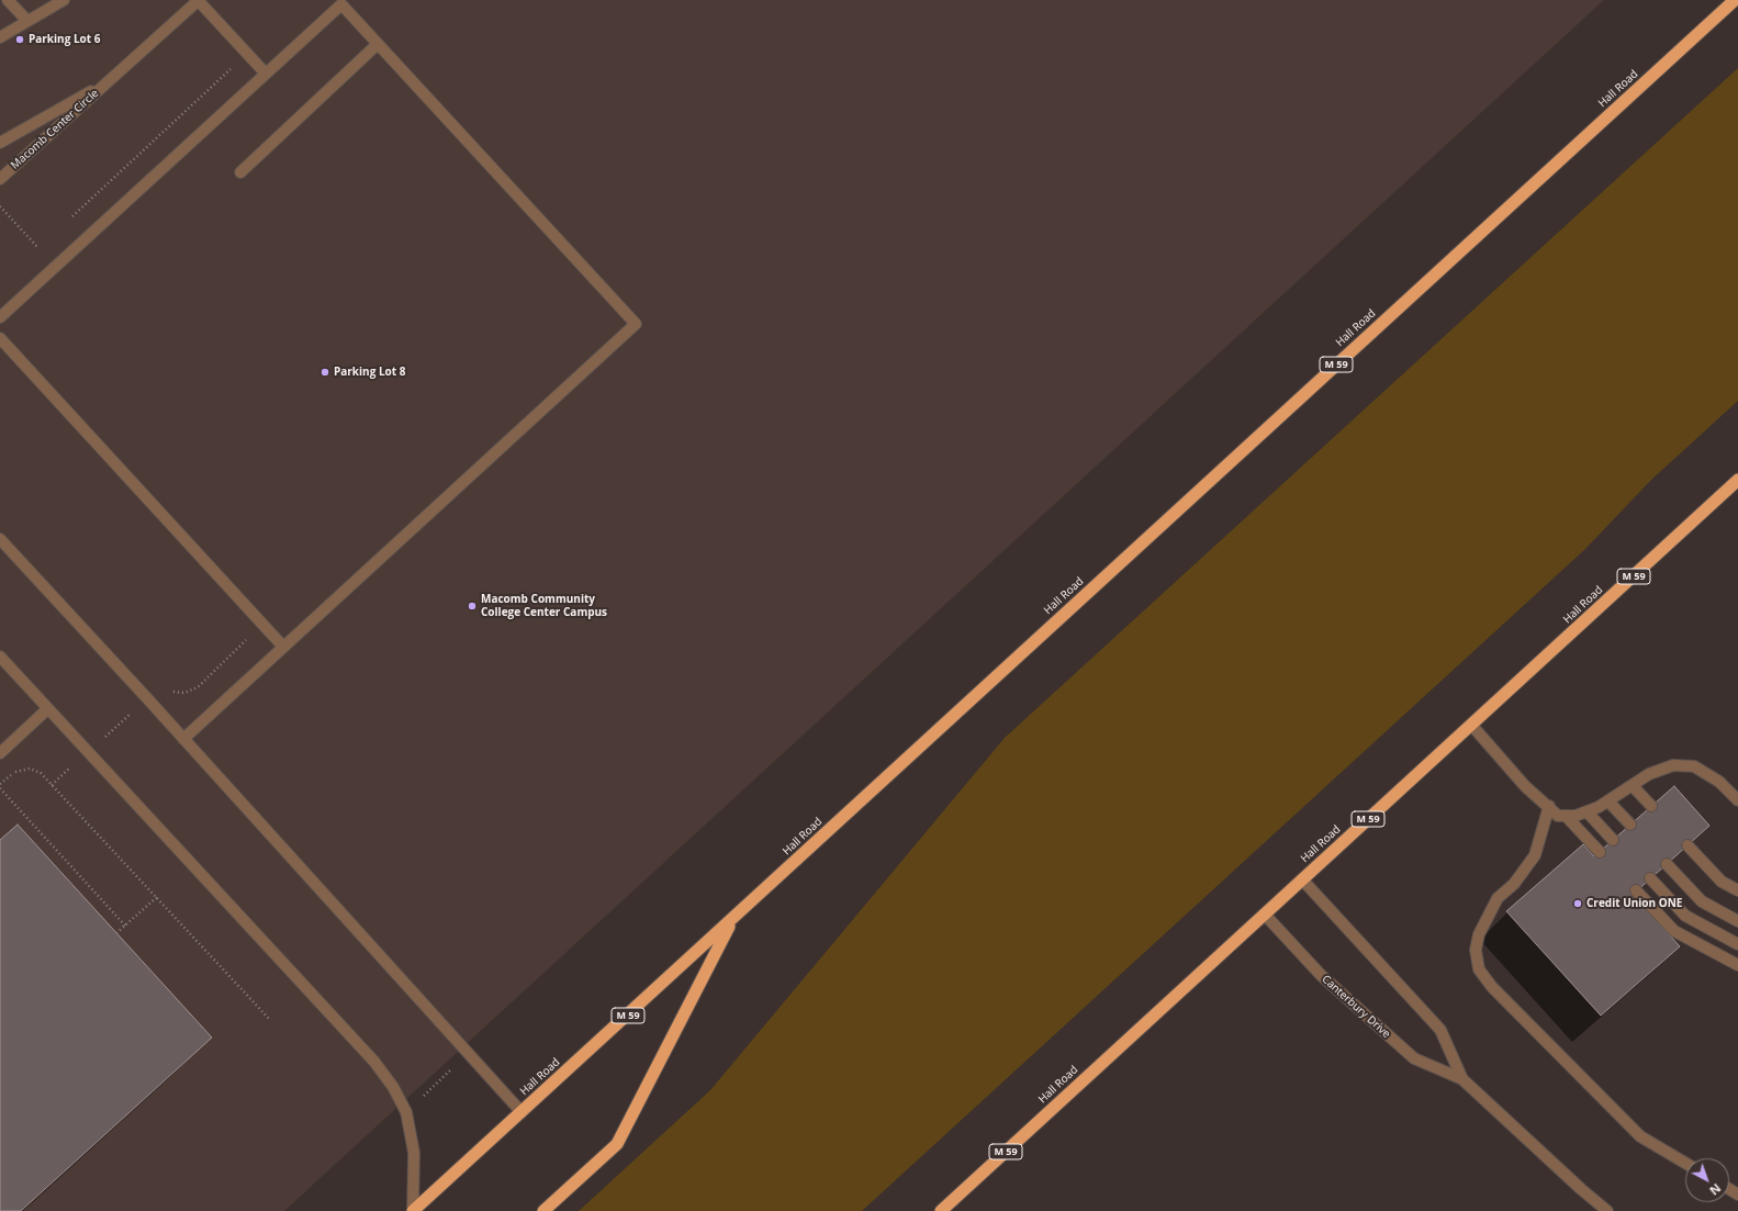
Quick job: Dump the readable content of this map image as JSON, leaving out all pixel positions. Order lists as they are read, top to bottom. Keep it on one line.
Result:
{"streets":{"highway":["Hall Road","M 59"],"street":["Macomb Center Circle","Canterbury Drive"]},"crossings":[["Hall Road","Canterbury Drive"]],"places":["Parking Lot 6","Parking Lot 8","Macomb Community College Center Campus","Credit Union ONE"],"north":"bottom right"}
